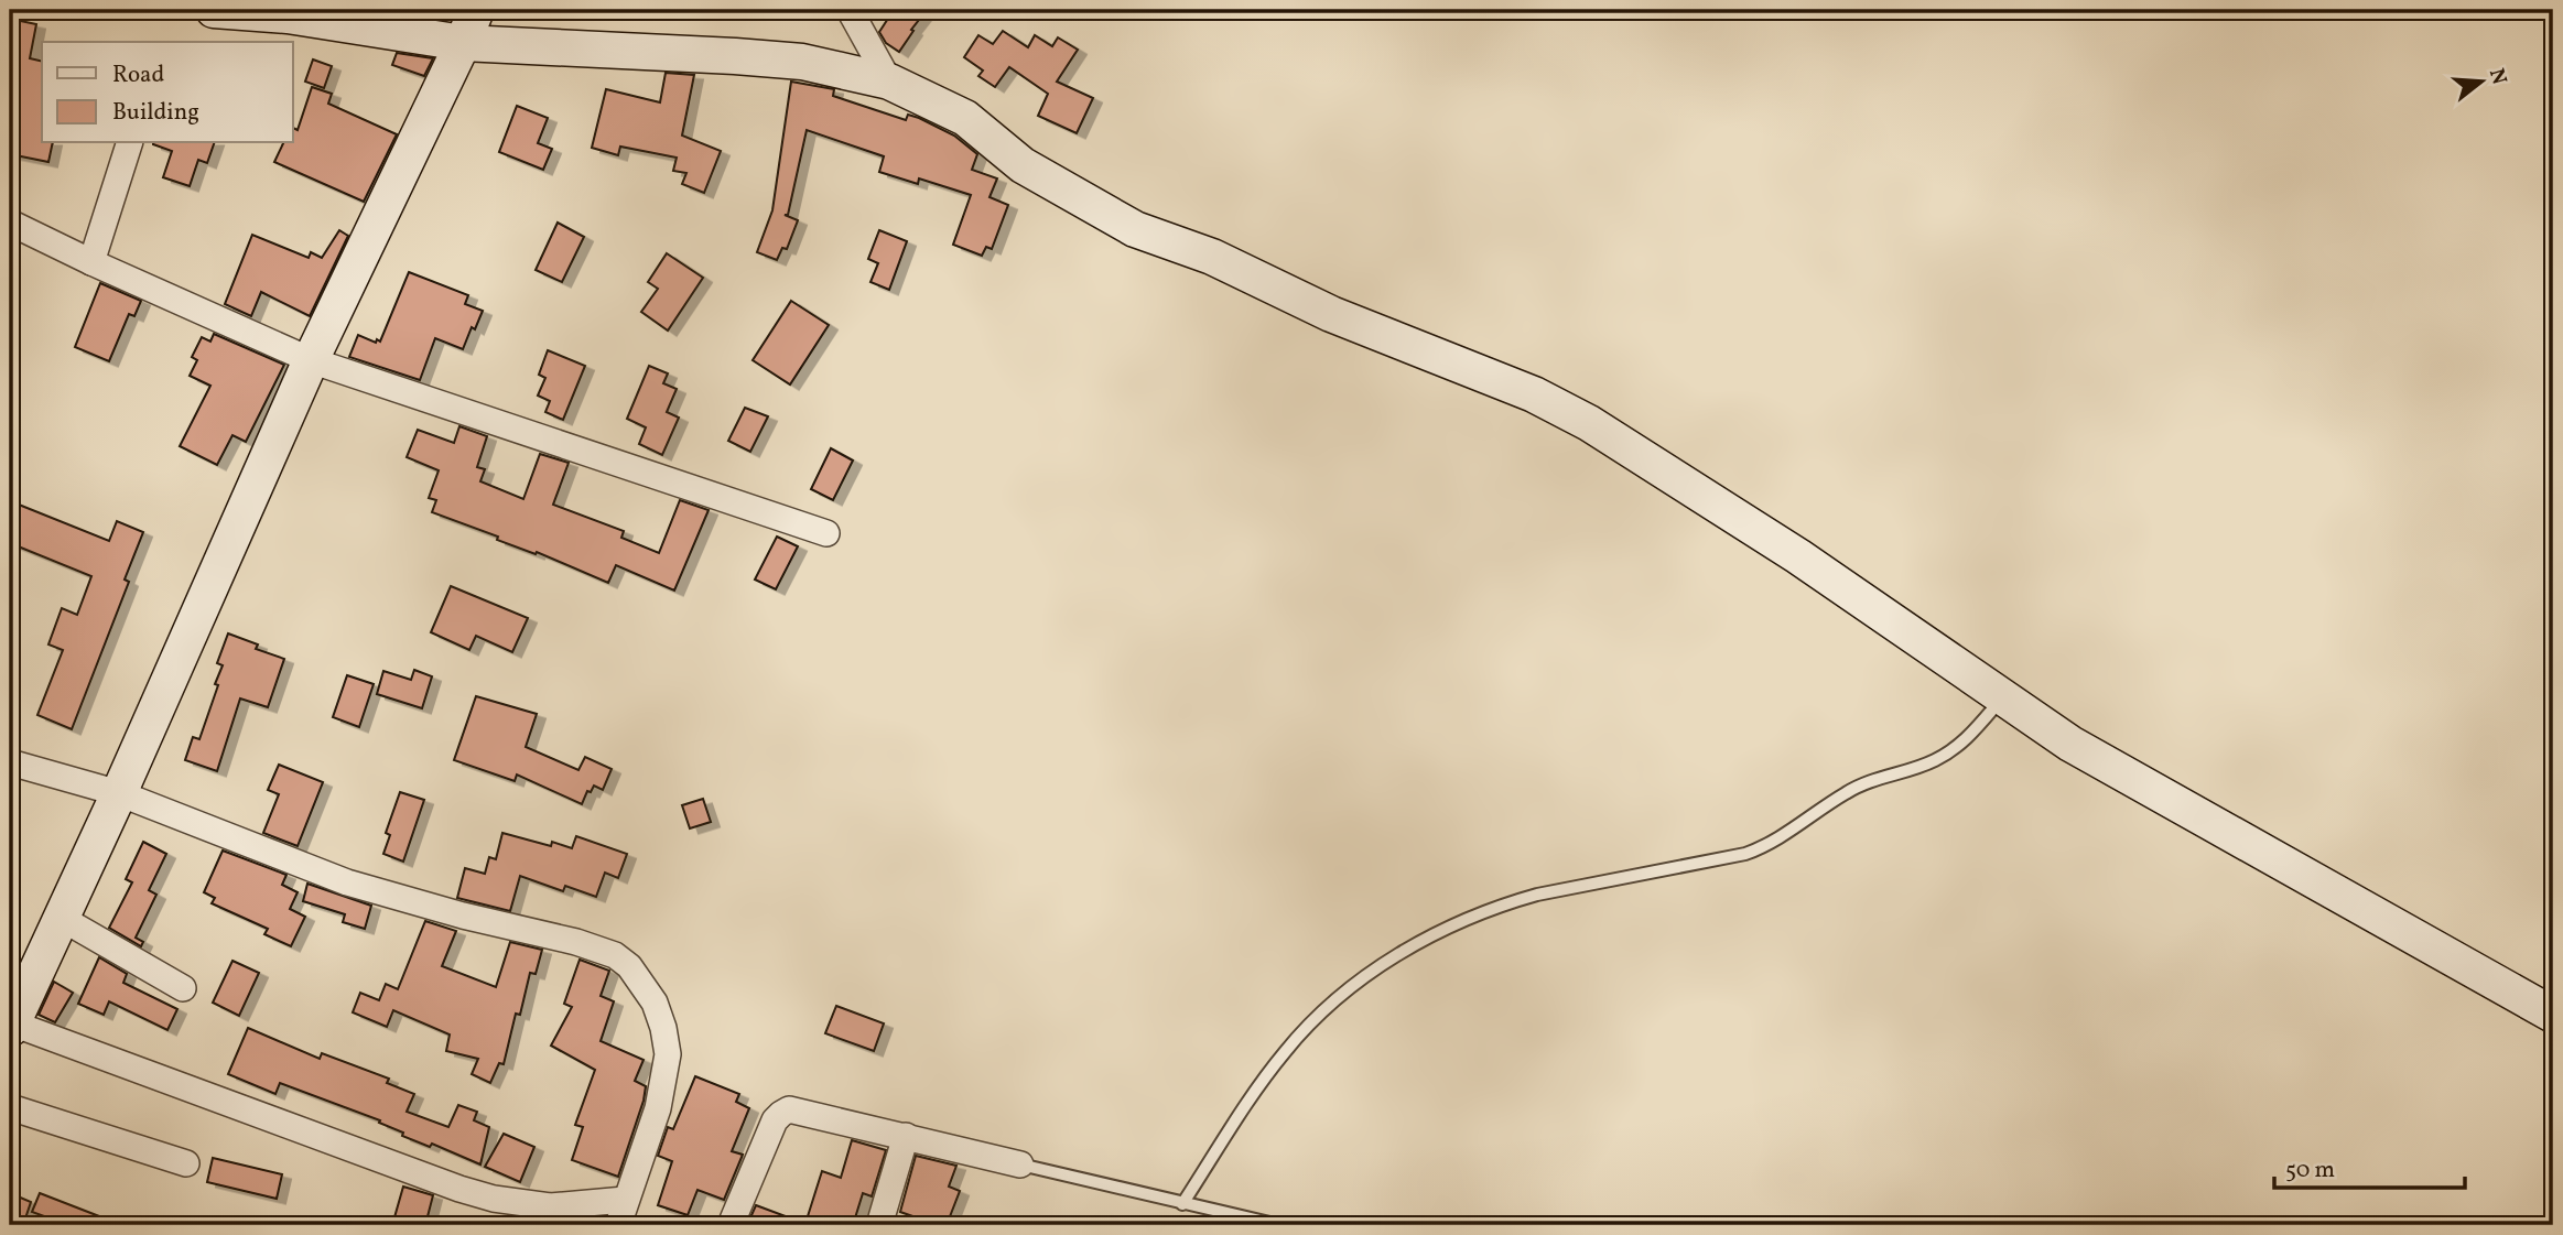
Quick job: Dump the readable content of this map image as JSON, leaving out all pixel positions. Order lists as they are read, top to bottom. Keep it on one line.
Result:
{"legend":["Road","Building"],"scale_bar":"50 m","north":"right"}
